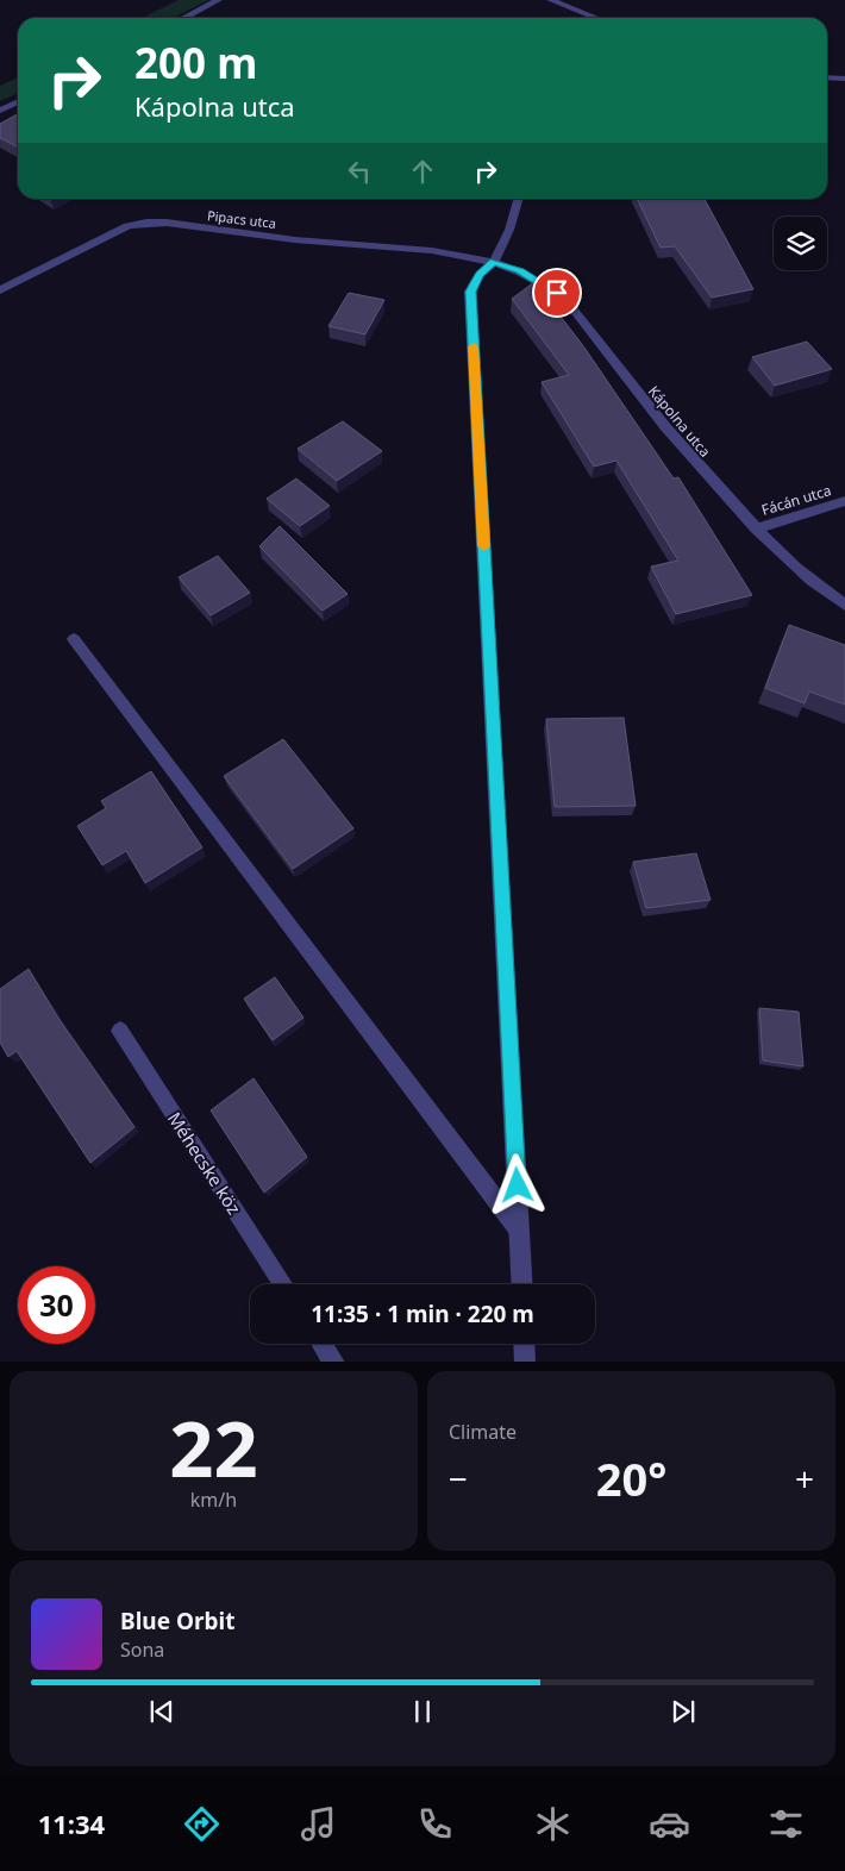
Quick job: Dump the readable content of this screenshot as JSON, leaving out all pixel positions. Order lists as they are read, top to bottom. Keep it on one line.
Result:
{"streets":{"street":["Pipacs utca","Kápolna utca","Fácán utca","Méhecske köz"]},"crossings":[["Pipacs utca","Kápolna utca"],["Kápolna utca","Fácán utca"]],"page":{"turn":["200 m","Kápolna utca"],"limit":"30","trip":"11:35 · 1 min · 220 m","tile":[["22","km/h"],"Climate"],"heat":["−","20°","+"],"song":["Blue Orbit","Sona"],"tabs":"11:34"}}
